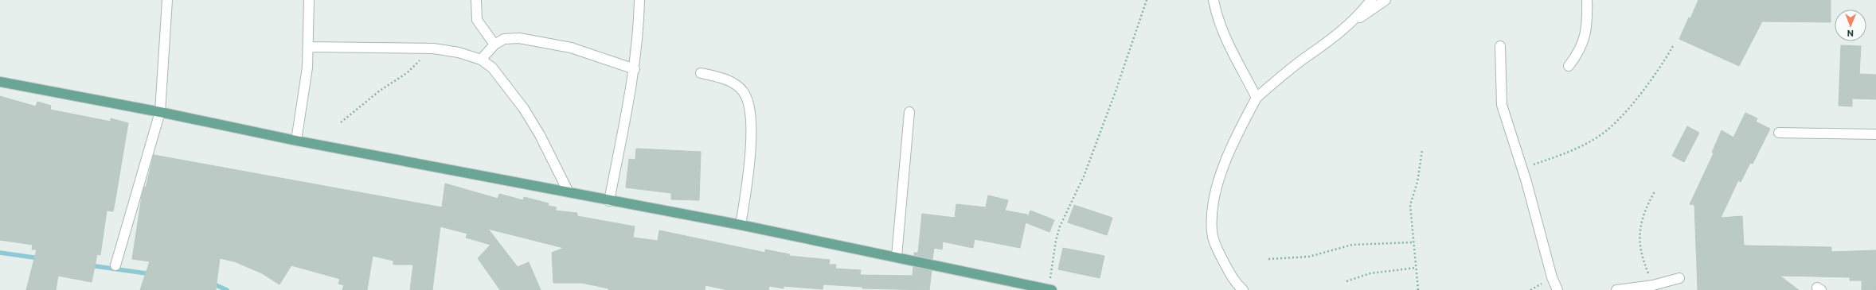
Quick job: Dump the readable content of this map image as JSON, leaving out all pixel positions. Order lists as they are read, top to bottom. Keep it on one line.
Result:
{"north":"bottom"}
